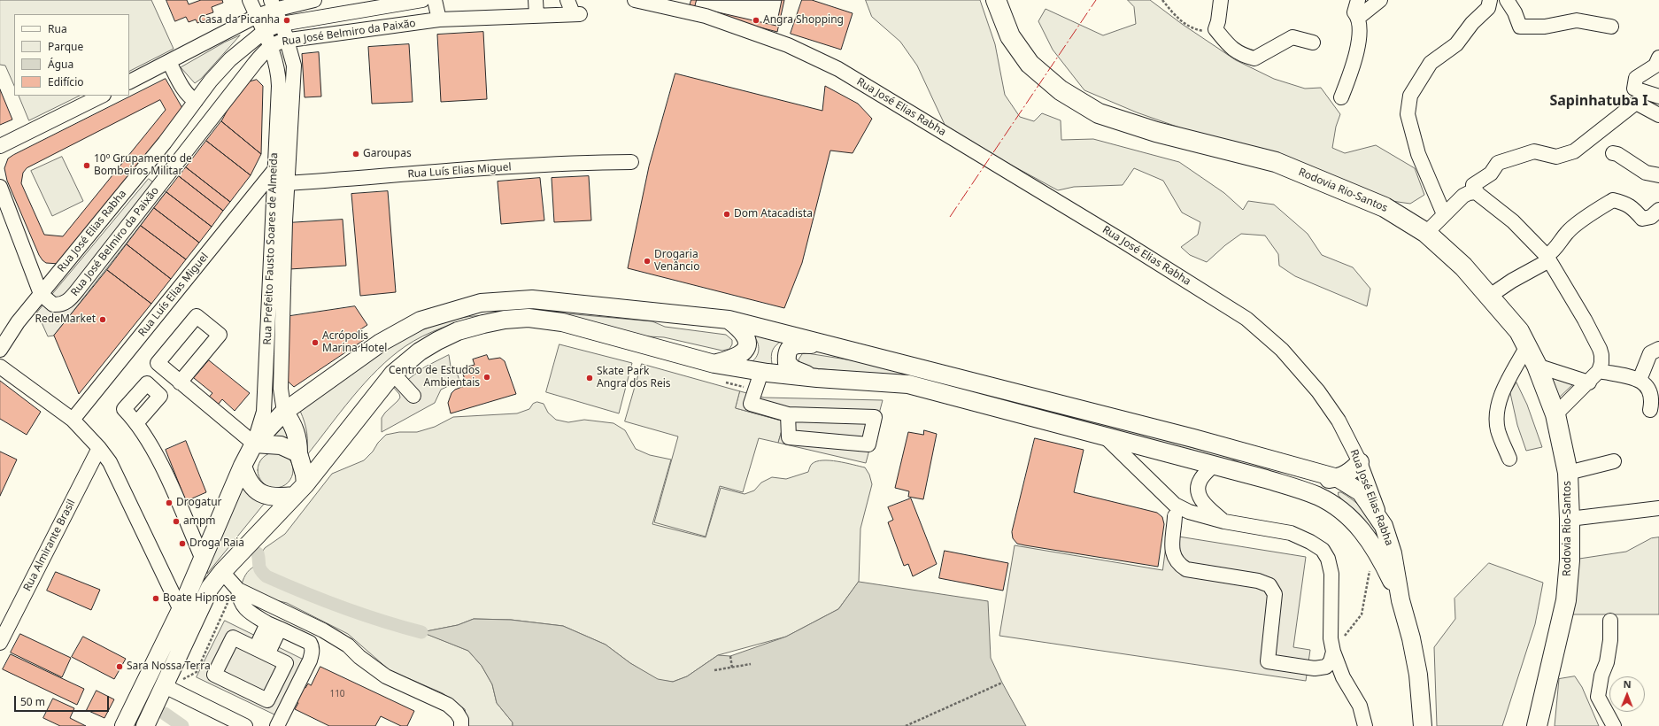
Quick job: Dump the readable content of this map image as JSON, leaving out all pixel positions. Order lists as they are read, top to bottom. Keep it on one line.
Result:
{"streets":{"highway":["Rodovia Rio-Santos"],"main road":["Rua José Elias Rabha"],"street":["Rua José Belmiro da Paixão","Rua Luís Elias Miguel","Rua Prefeito Fausto Soares de Almeida","Rua Almirante Brasil"]},"crossings":[["Rua José Belmiro da Paixão","Rua José Elias Rabha"],["Rua José Belmiro da Paixão","Rua Prefeito Fausto Soares de Almeida"],["Rua José Elias Rabha","Rua Prefeito Fausto Soares de Almeida"],["Rua Luís Elias Miguel","Rua Prefeito Fausto Soares de Almeida"]],"districts":["Sapinhatuba I"],"places":["Casa da Picanha","Angra Shopping","Garoupas","10º Grupamento de Bombeiros Militar","Dom Atacadista","Drogaria Venâncio","RedeMarket","Acrópolis Marina Hotel","Centro de Estudos Ambientais","Skate Park Angra dos Reis","Drogatur","ampm","Droga Raia","Boate Hipnose","Sara Nossa Terra"],"house_numbers":["110"],"legend":["Rua","Parque","Água","Edifício"],"scale_bar":"50 m","north":"top"}
